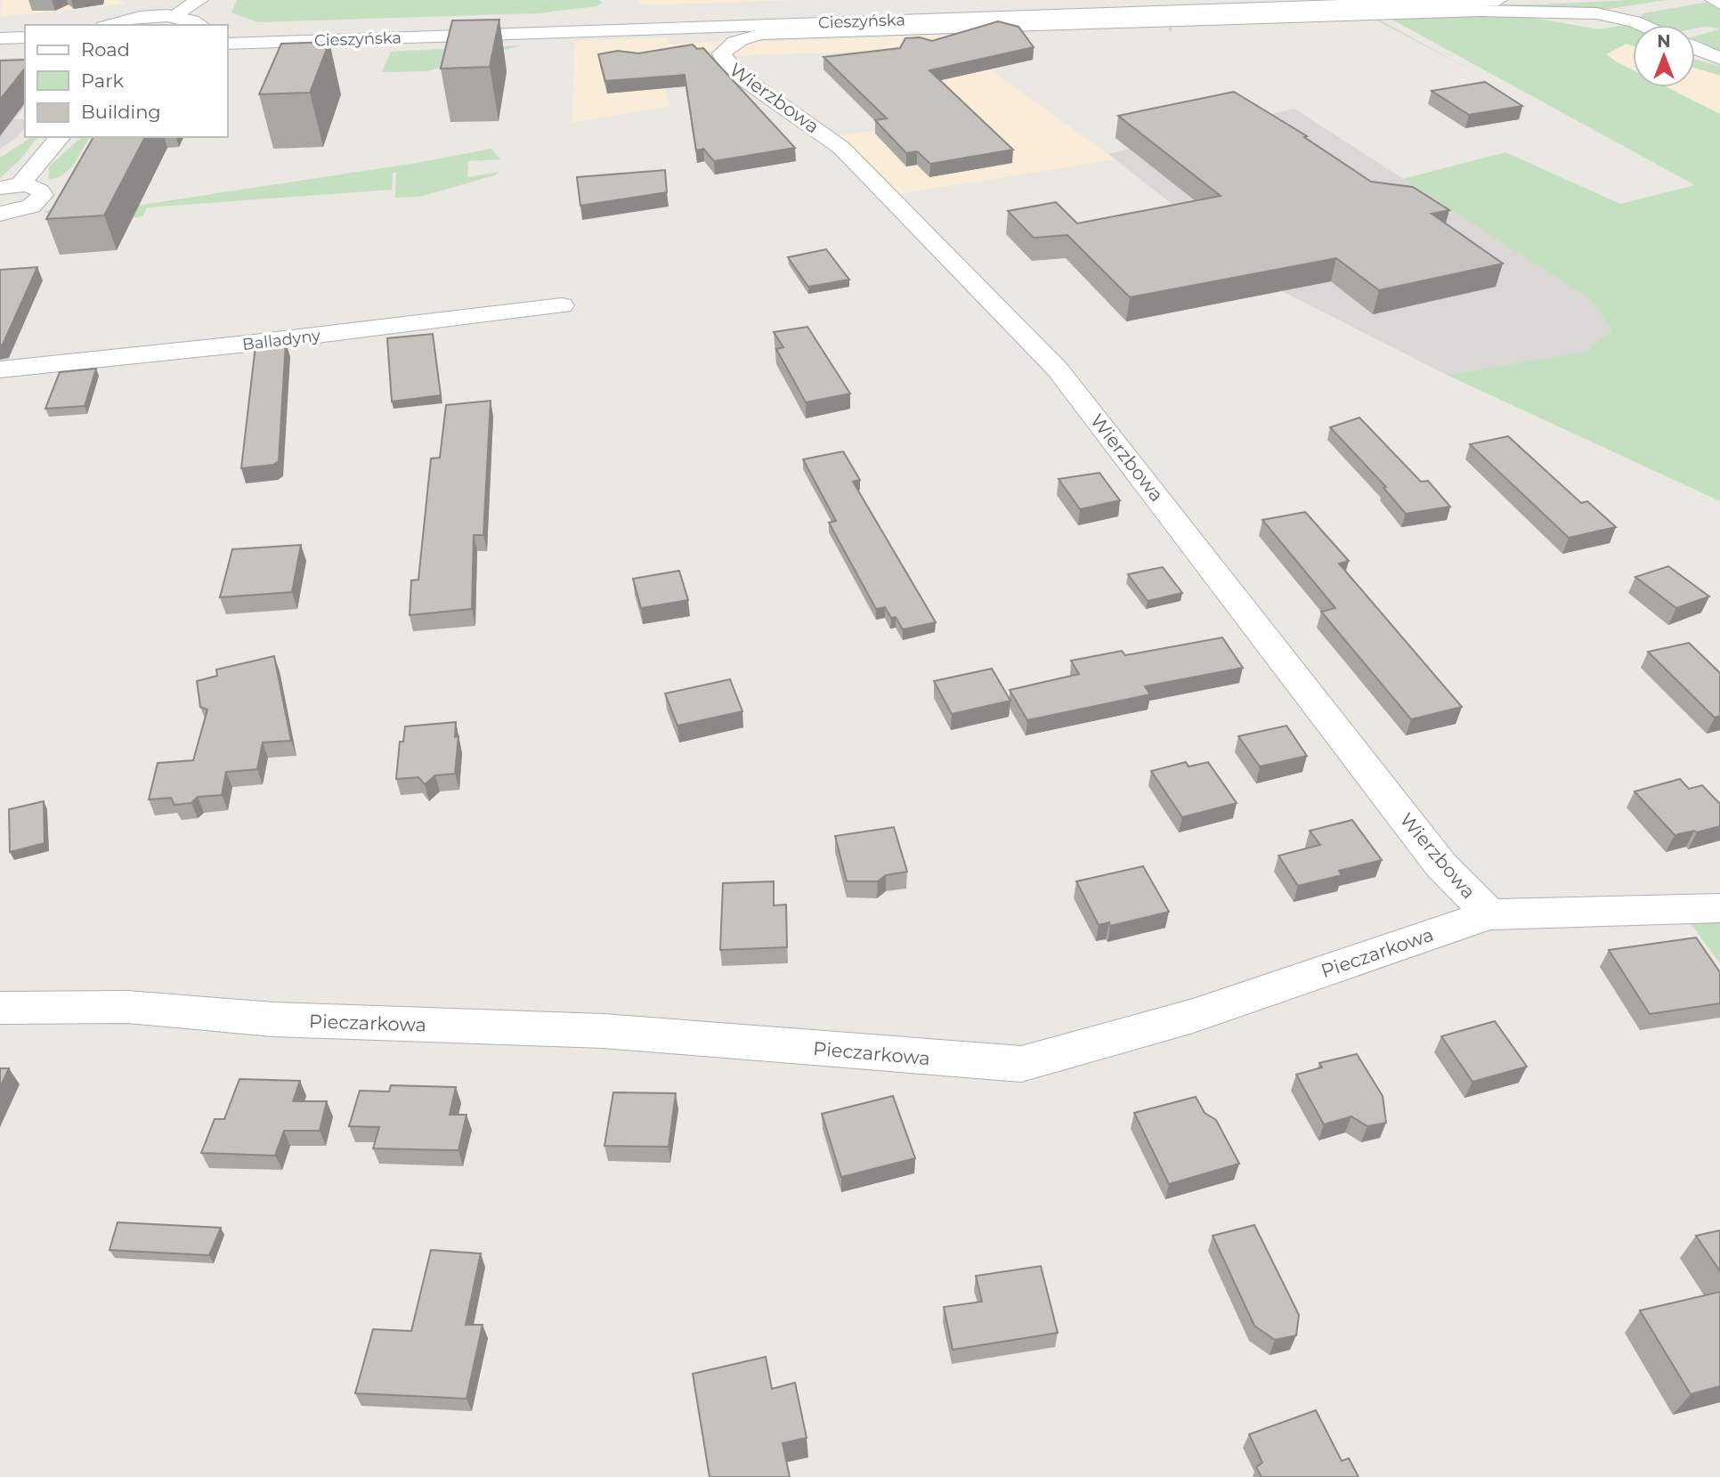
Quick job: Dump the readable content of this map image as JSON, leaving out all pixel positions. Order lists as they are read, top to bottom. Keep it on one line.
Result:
{"streets":{"street":["Cieszyńska","Wierzbowa","Balladyny","Pieczarkowa"]},"crossings":[["Wierzbowa","Pieczarkowa"]],"legend":["Road","Park","Building"],"north":"top"}
